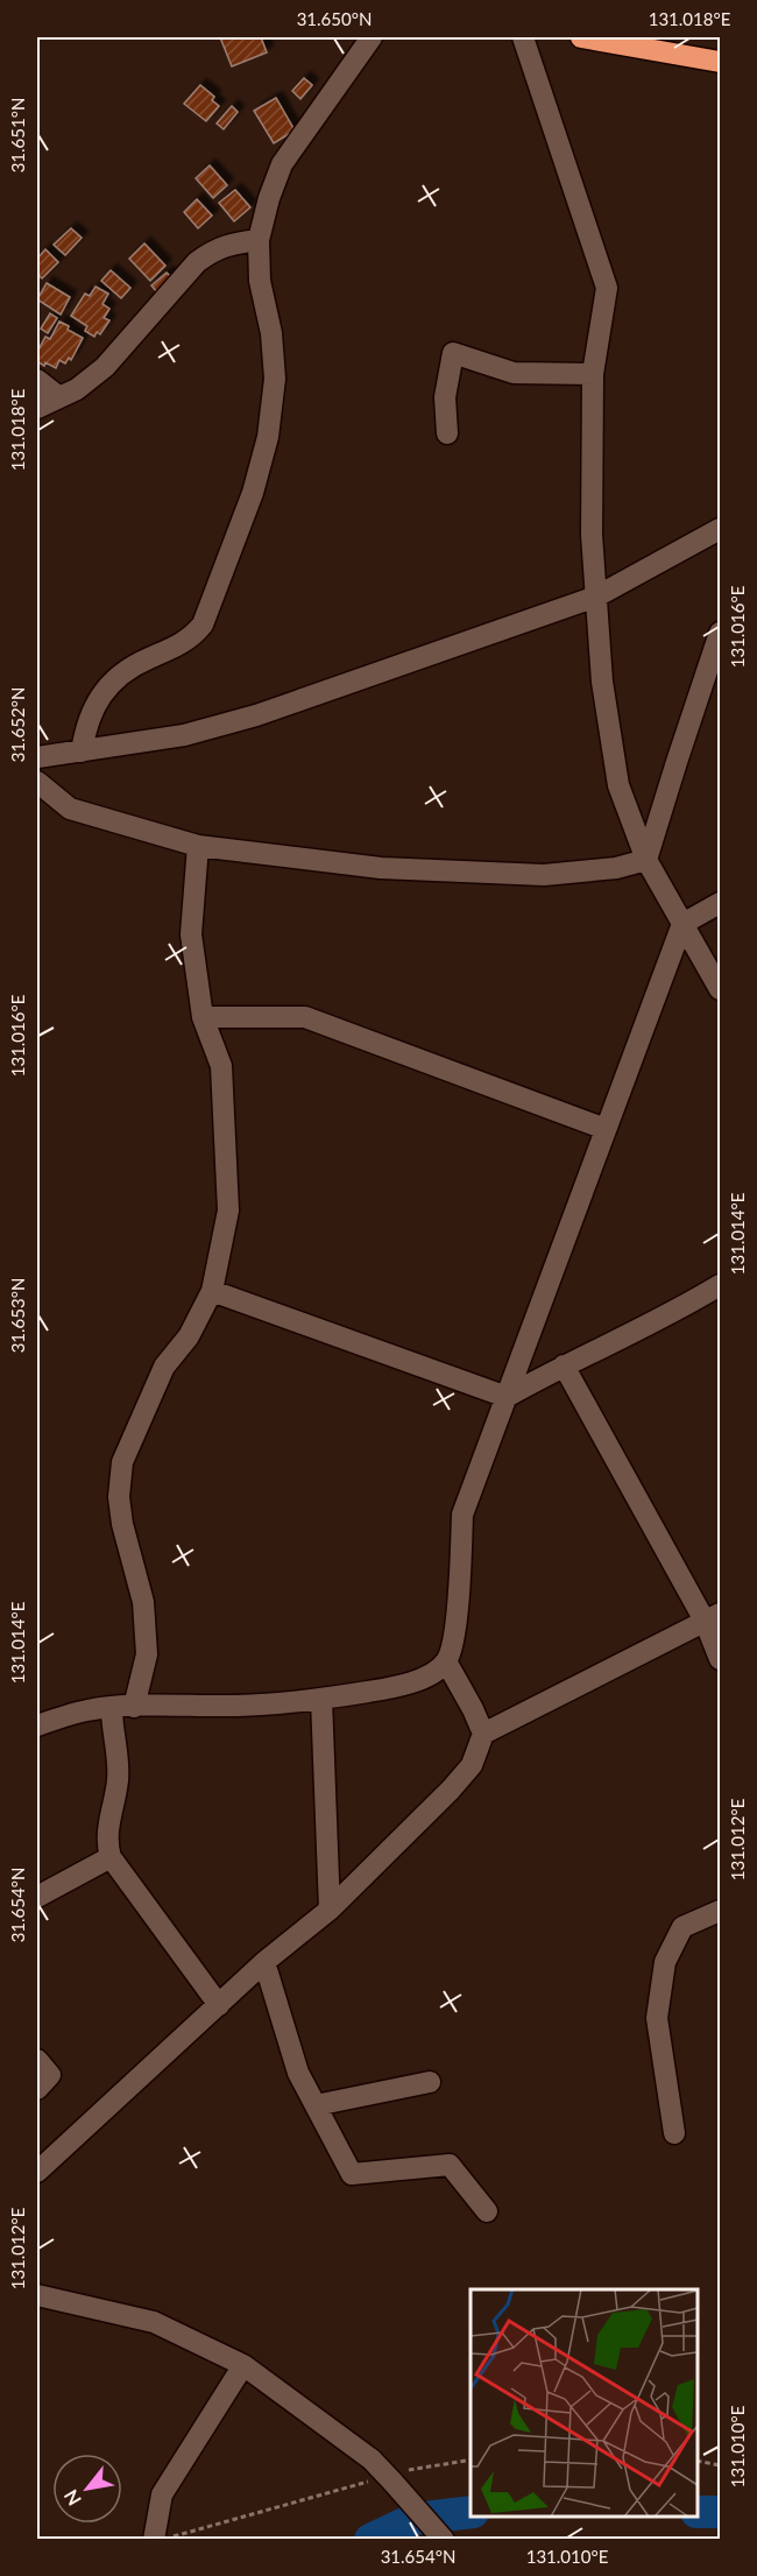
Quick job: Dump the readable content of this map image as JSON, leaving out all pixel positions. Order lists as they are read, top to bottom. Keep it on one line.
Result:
{"north":"bottom left","coordinates":["31.650°N","131.018°E","31.651°N","131.016°E","31.652°N","131.014°E","31.653°N","131.012°E","31.654°N","131.010°E"]}
